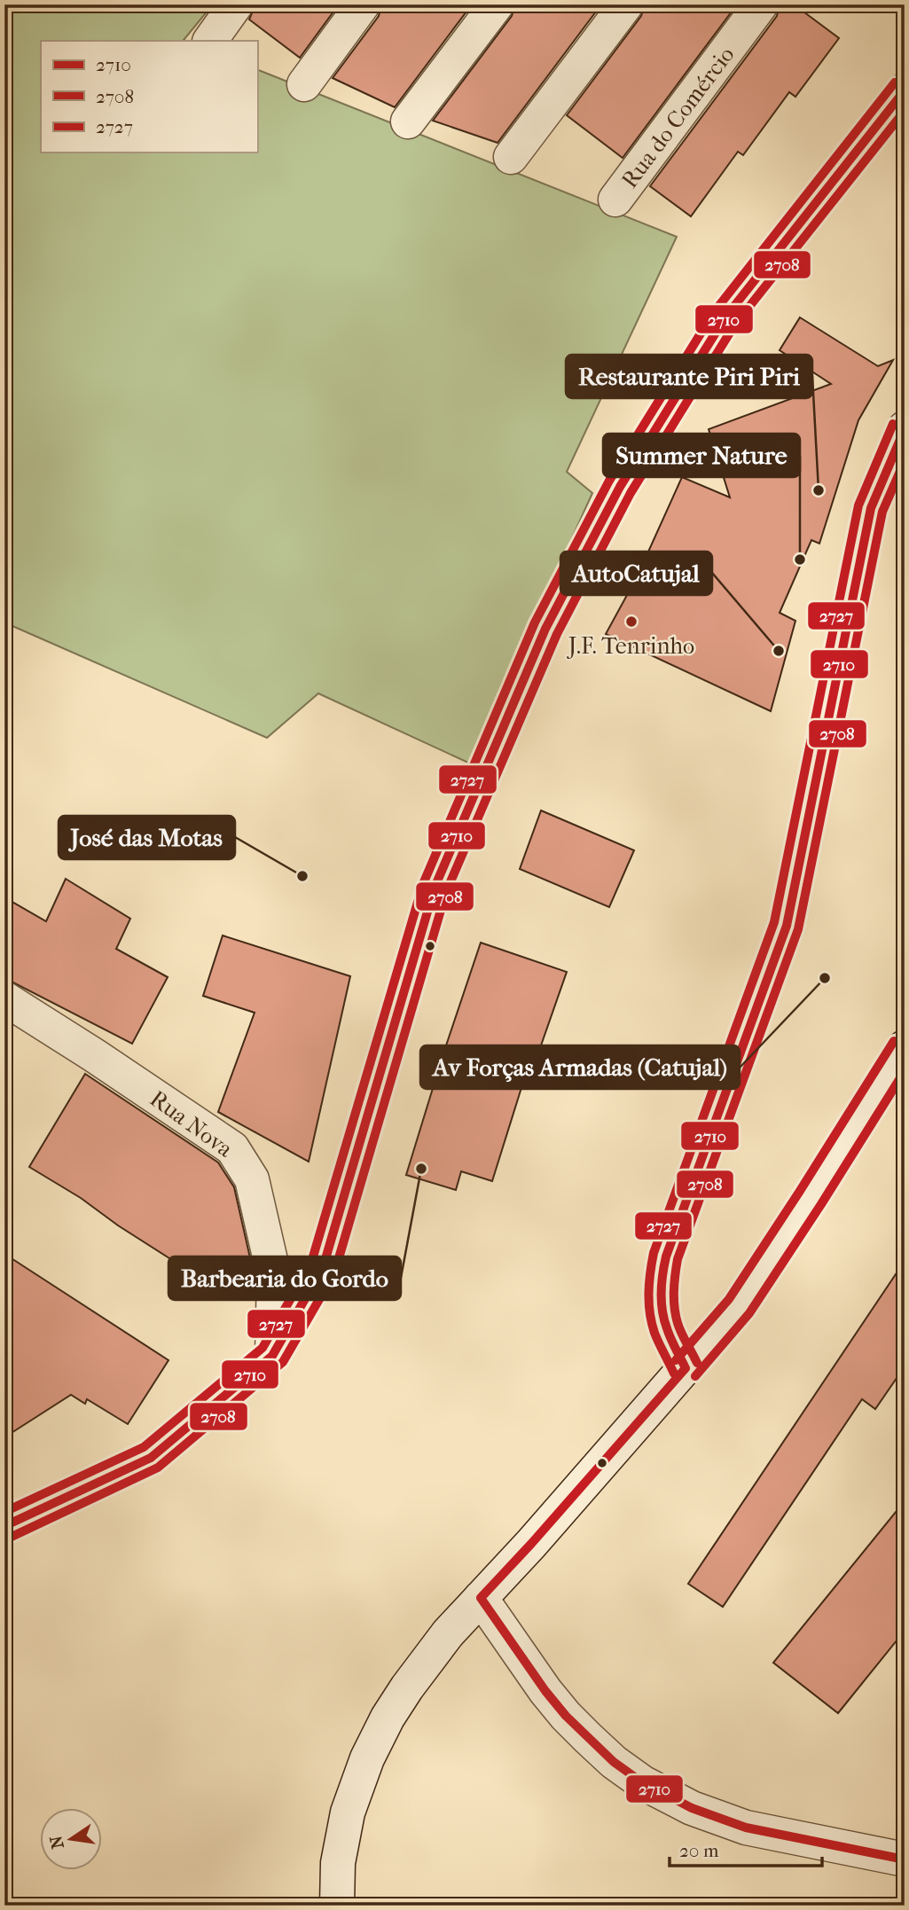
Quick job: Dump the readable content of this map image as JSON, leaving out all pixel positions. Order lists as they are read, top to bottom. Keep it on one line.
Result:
{"streets":{"street":["Rua do Comércio","Rua Nova"]},"places":["Restaurante Piri Piri","Summer Nature","J.F. Tenrinho","AutoCatujal","José das Motas","Av Forças Armadas (Catujal)","Barbearia do Gordo"],"lines":["transit line 2727","transit line 2710","transit line 2708"],"legend":["2710","2708","2727"],"scale_bar":"20 m","north":"left"}
